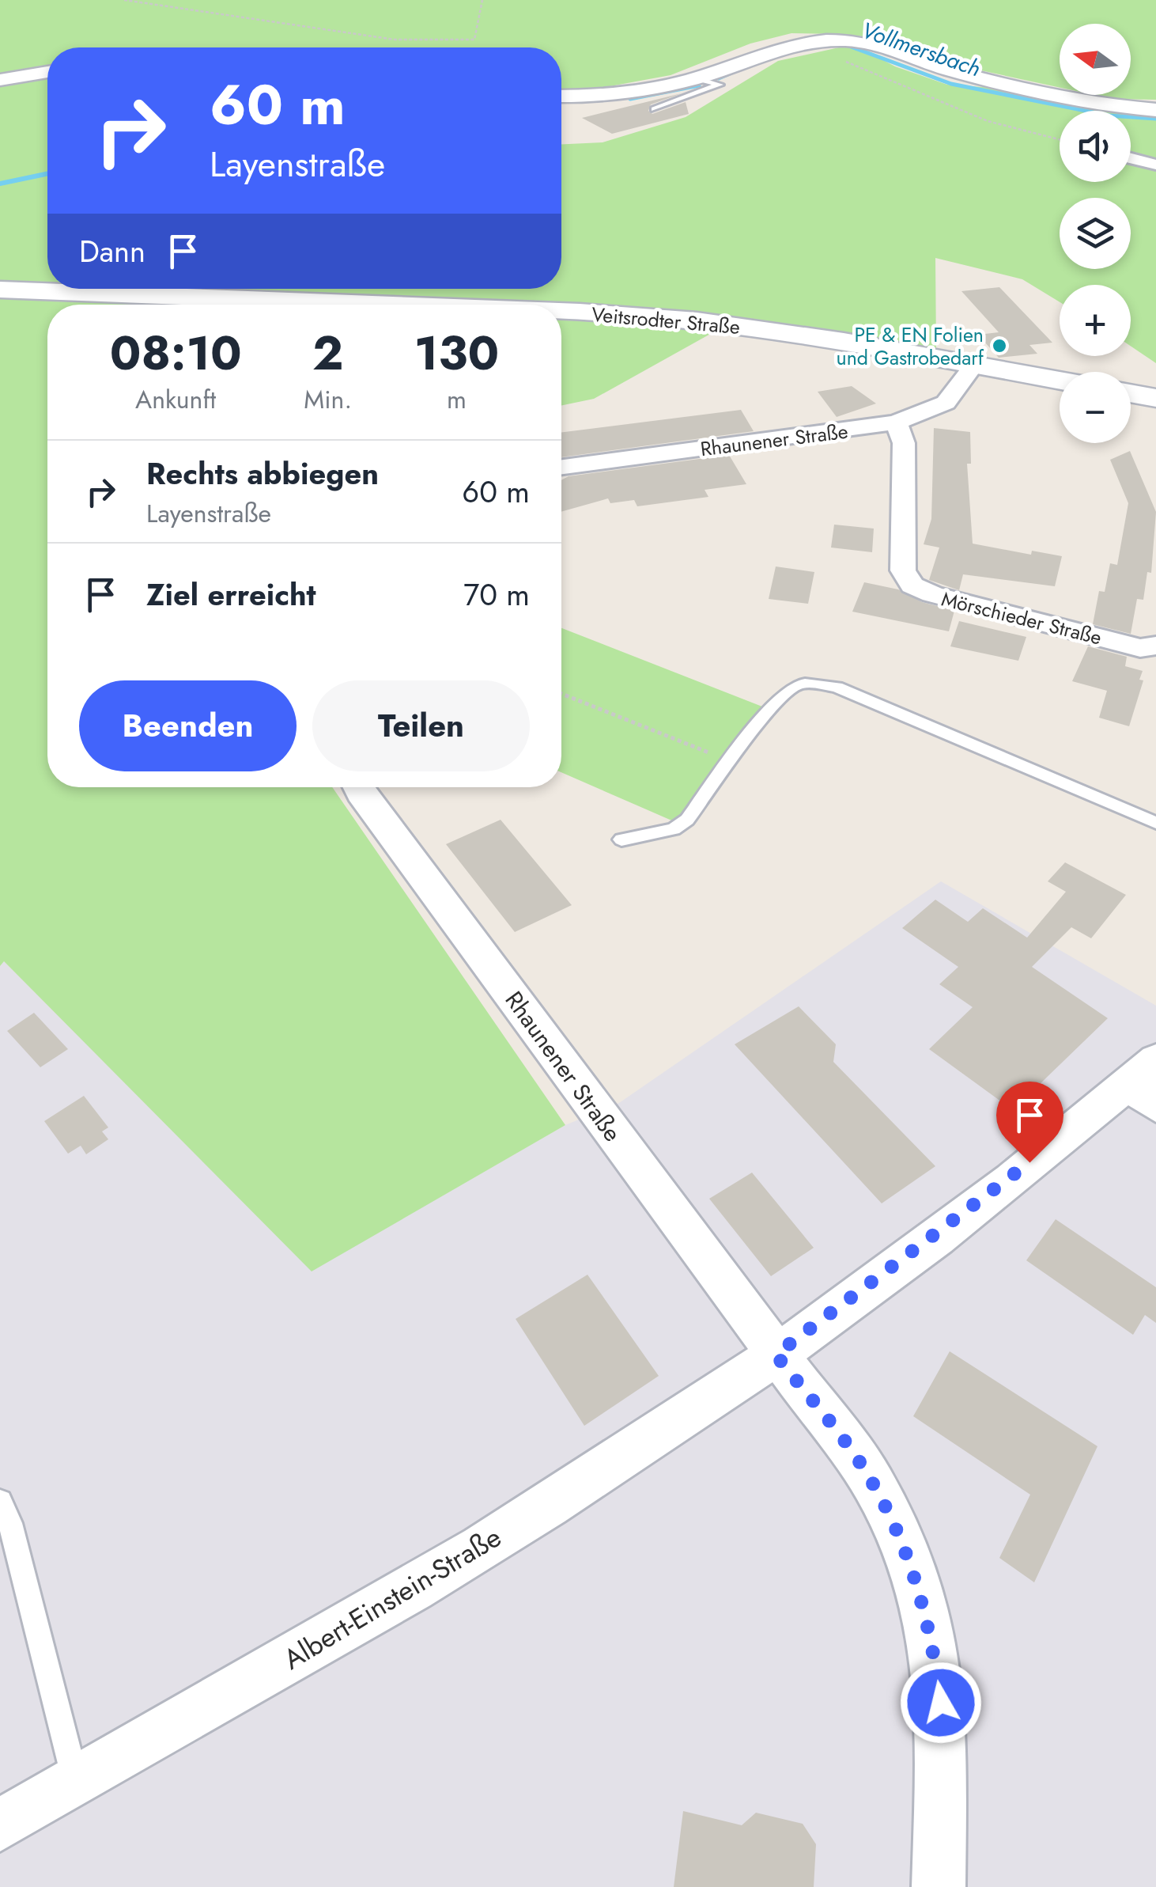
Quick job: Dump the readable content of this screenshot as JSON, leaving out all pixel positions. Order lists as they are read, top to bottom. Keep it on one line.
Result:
{"streets":{"street":["Veitsrodter Straße","Rhaunener Straße","Mörschieder Straße","Albert-Einstein-Straße"]},"crossings":[["Veitsrodter Straße","Rhaunener Straße"],["Rhaunener Straße","Mörschieder Straße"],["Rhaunener Straße","Albert-Einstein-Straße"]],"water":["Vollmersbach"],"places":["PE & EN Folien und Gastrobedarf"],"north":"left","page":{"map_buttons":["+","−"],"turn":["60 m","Layenstraße"],"then":"Dann","eta":["08:10","Ankunft","2","Min.","130","m"],"list":[{"name":"Rechts abbiegen","note":"Layenstraße","value":"60 m"},{"name":"Ziel erreicht","value":"70 m"}],"buttons":["Beenden","Teilen"]}}
